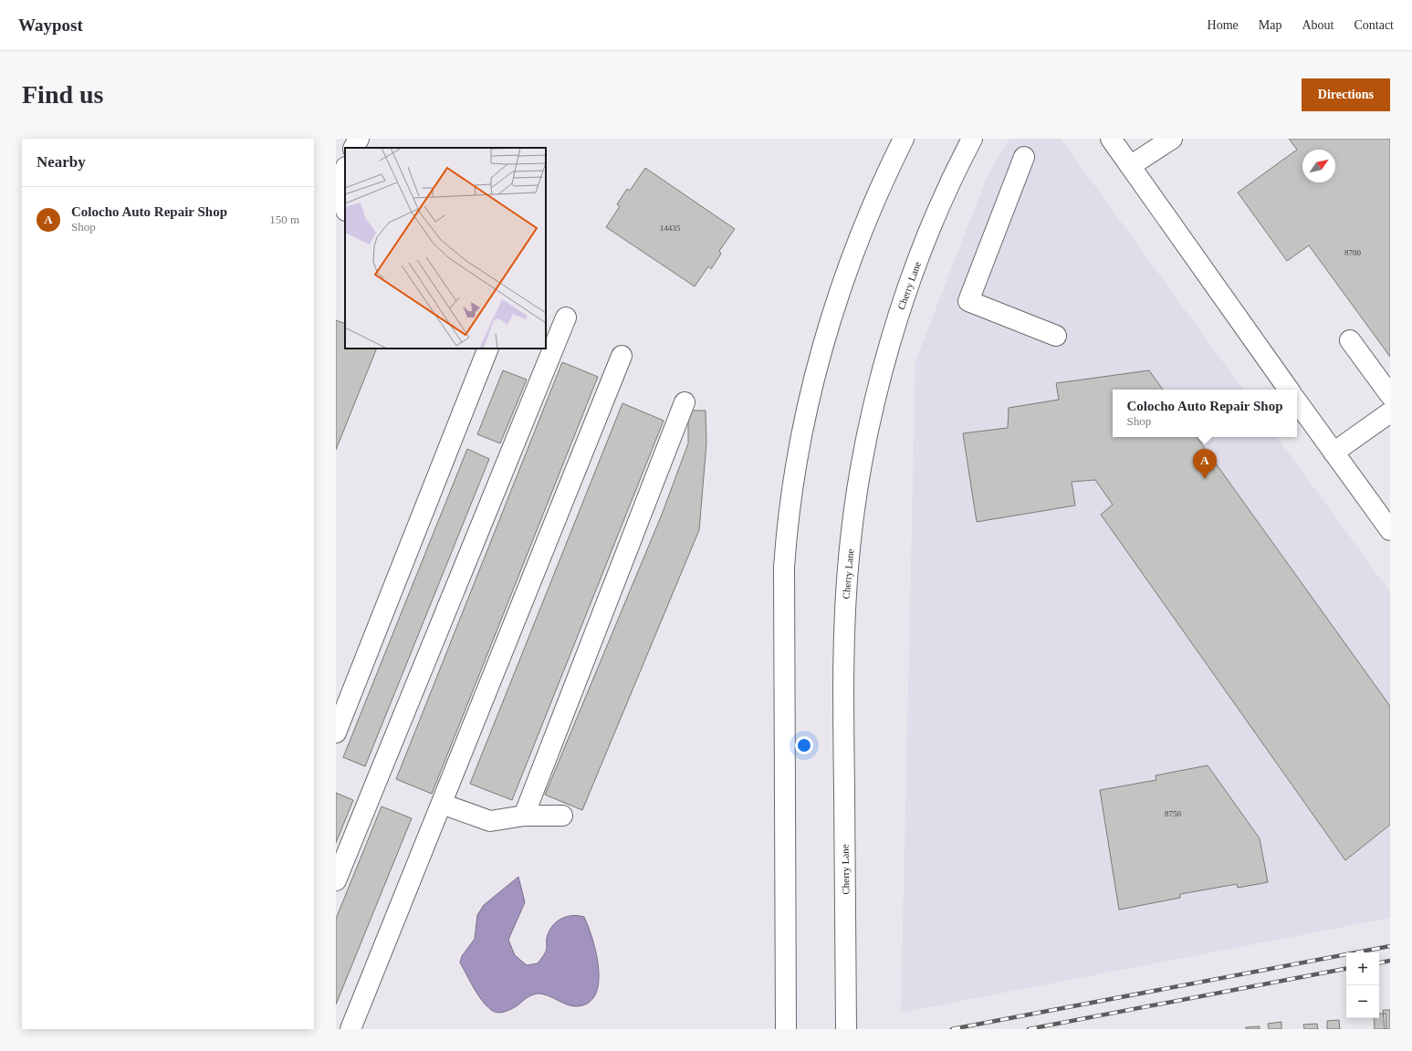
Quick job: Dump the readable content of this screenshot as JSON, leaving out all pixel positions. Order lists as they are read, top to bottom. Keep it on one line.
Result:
{"streets":{"main road":["Cherry Lane"]},"house_numbers":["14435","8700","8750"],"north":"top right","page":{"header":"Waypost","nav":["Home","Map","About","Contact"],"buttons":"Directions","title":"Find us","heading":"Nearby","list":[{"mark":"A","name":"Colocho Auto Repair Shop","note":"Shop","value":"150 m"}],"popup":["Colocho Auto Repair Shop","Shop"],"pins":"A","map_buttons":["+","−"]}}
